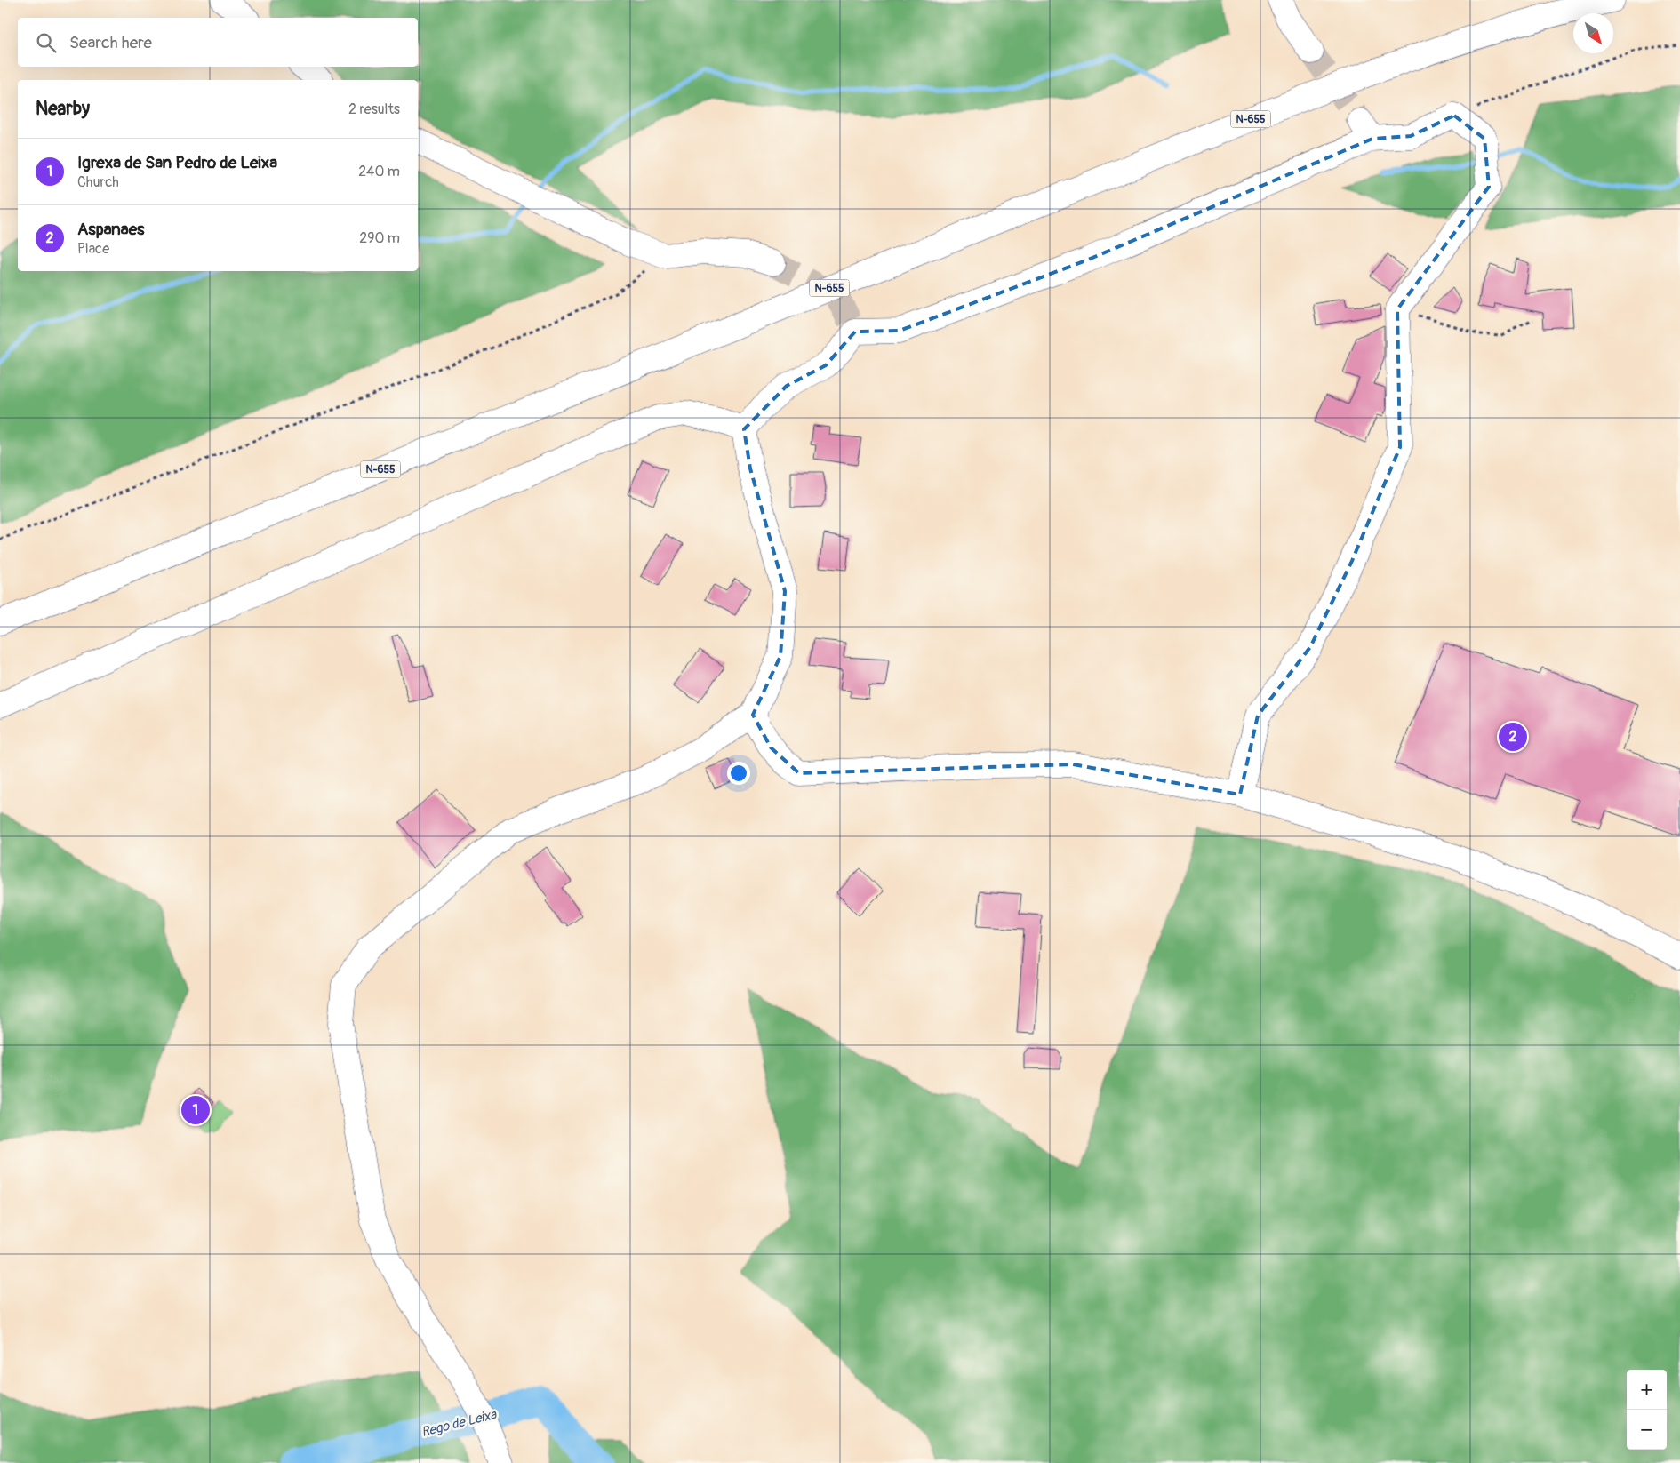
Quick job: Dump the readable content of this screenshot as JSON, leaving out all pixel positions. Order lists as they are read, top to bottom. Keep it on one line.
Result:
{"streets":{"main road":["N-655"]},"water":["Rego de Leixa"],"north":"bottom right","page":{"search":"Search here","heading":["Nearby","2 results"],"list":[{"mark":"1","name":"Igrexa de San Pedro de Leixa","note":"Church","value":"240 m"},{"mark":"2","name":"Aspanaes","note":"Place","value":"290 m"}],"pins":["2","1"],"map_buttons":["+","−"]}}
